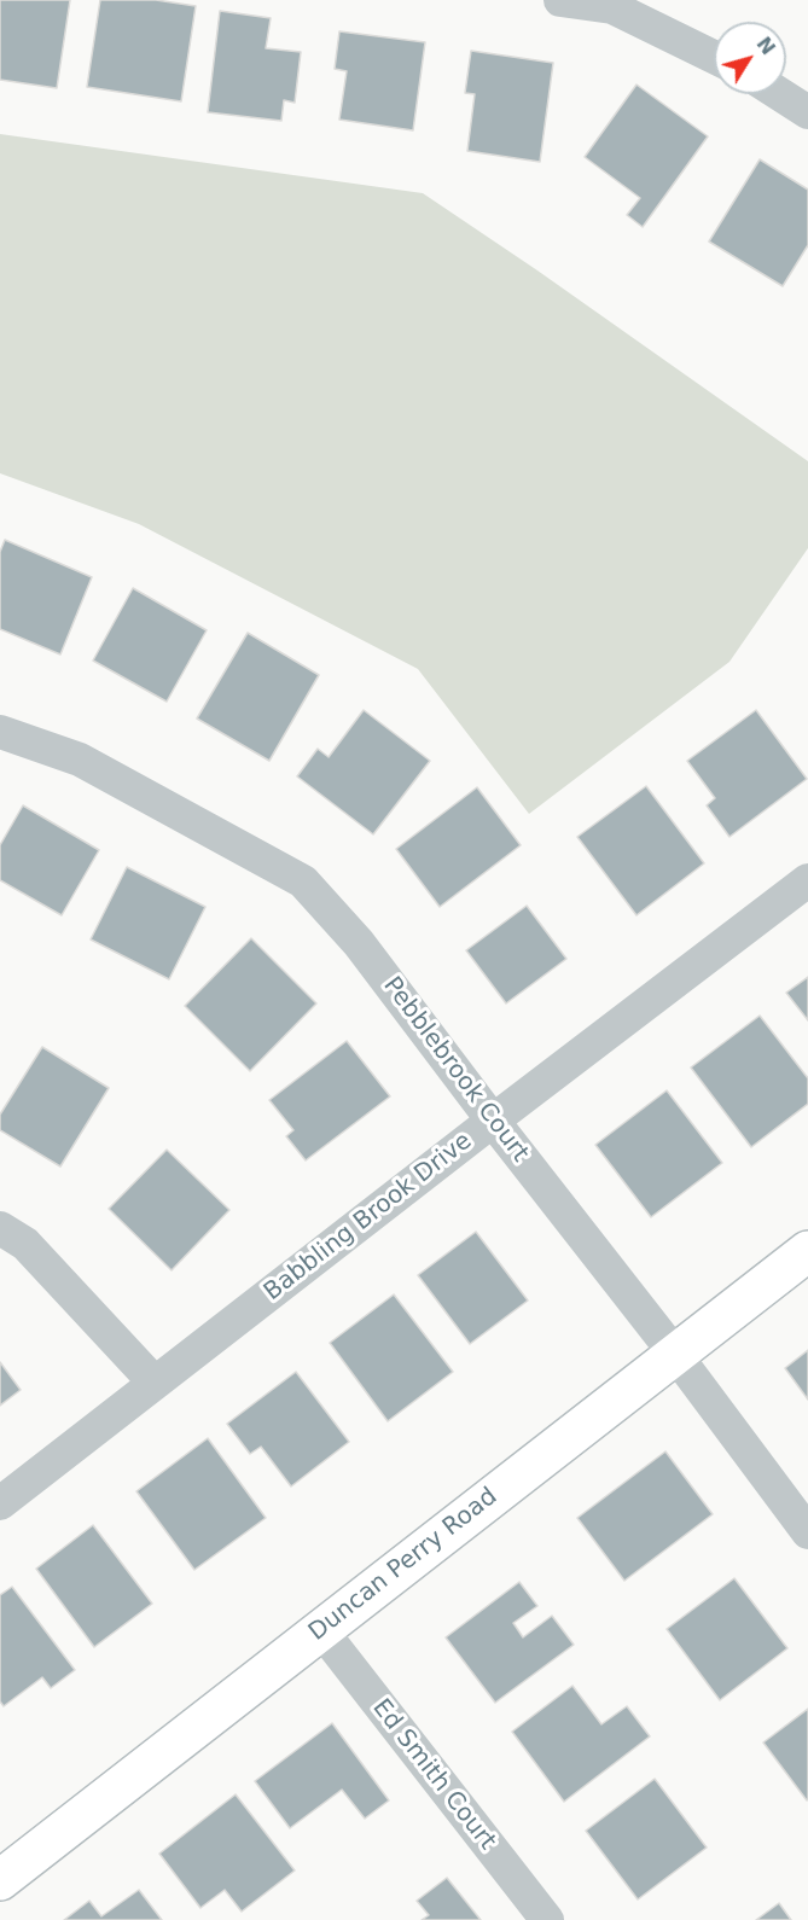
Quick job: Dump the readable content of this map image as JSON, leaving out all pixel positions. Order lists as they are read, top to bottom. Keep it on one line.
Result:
{"streets":{"street":["Pebblebrook Court","Babbling Brook Drive","Duncan Perry Road","Ed Smith Court"]},"crossings":[["Pebblebrook Court","Babbling Brook Drive"],["Pebblebrook Court","Duncan Perry Road"],["Duncan Perry Road","Ed Smith Court"]],"north":"top right"}
